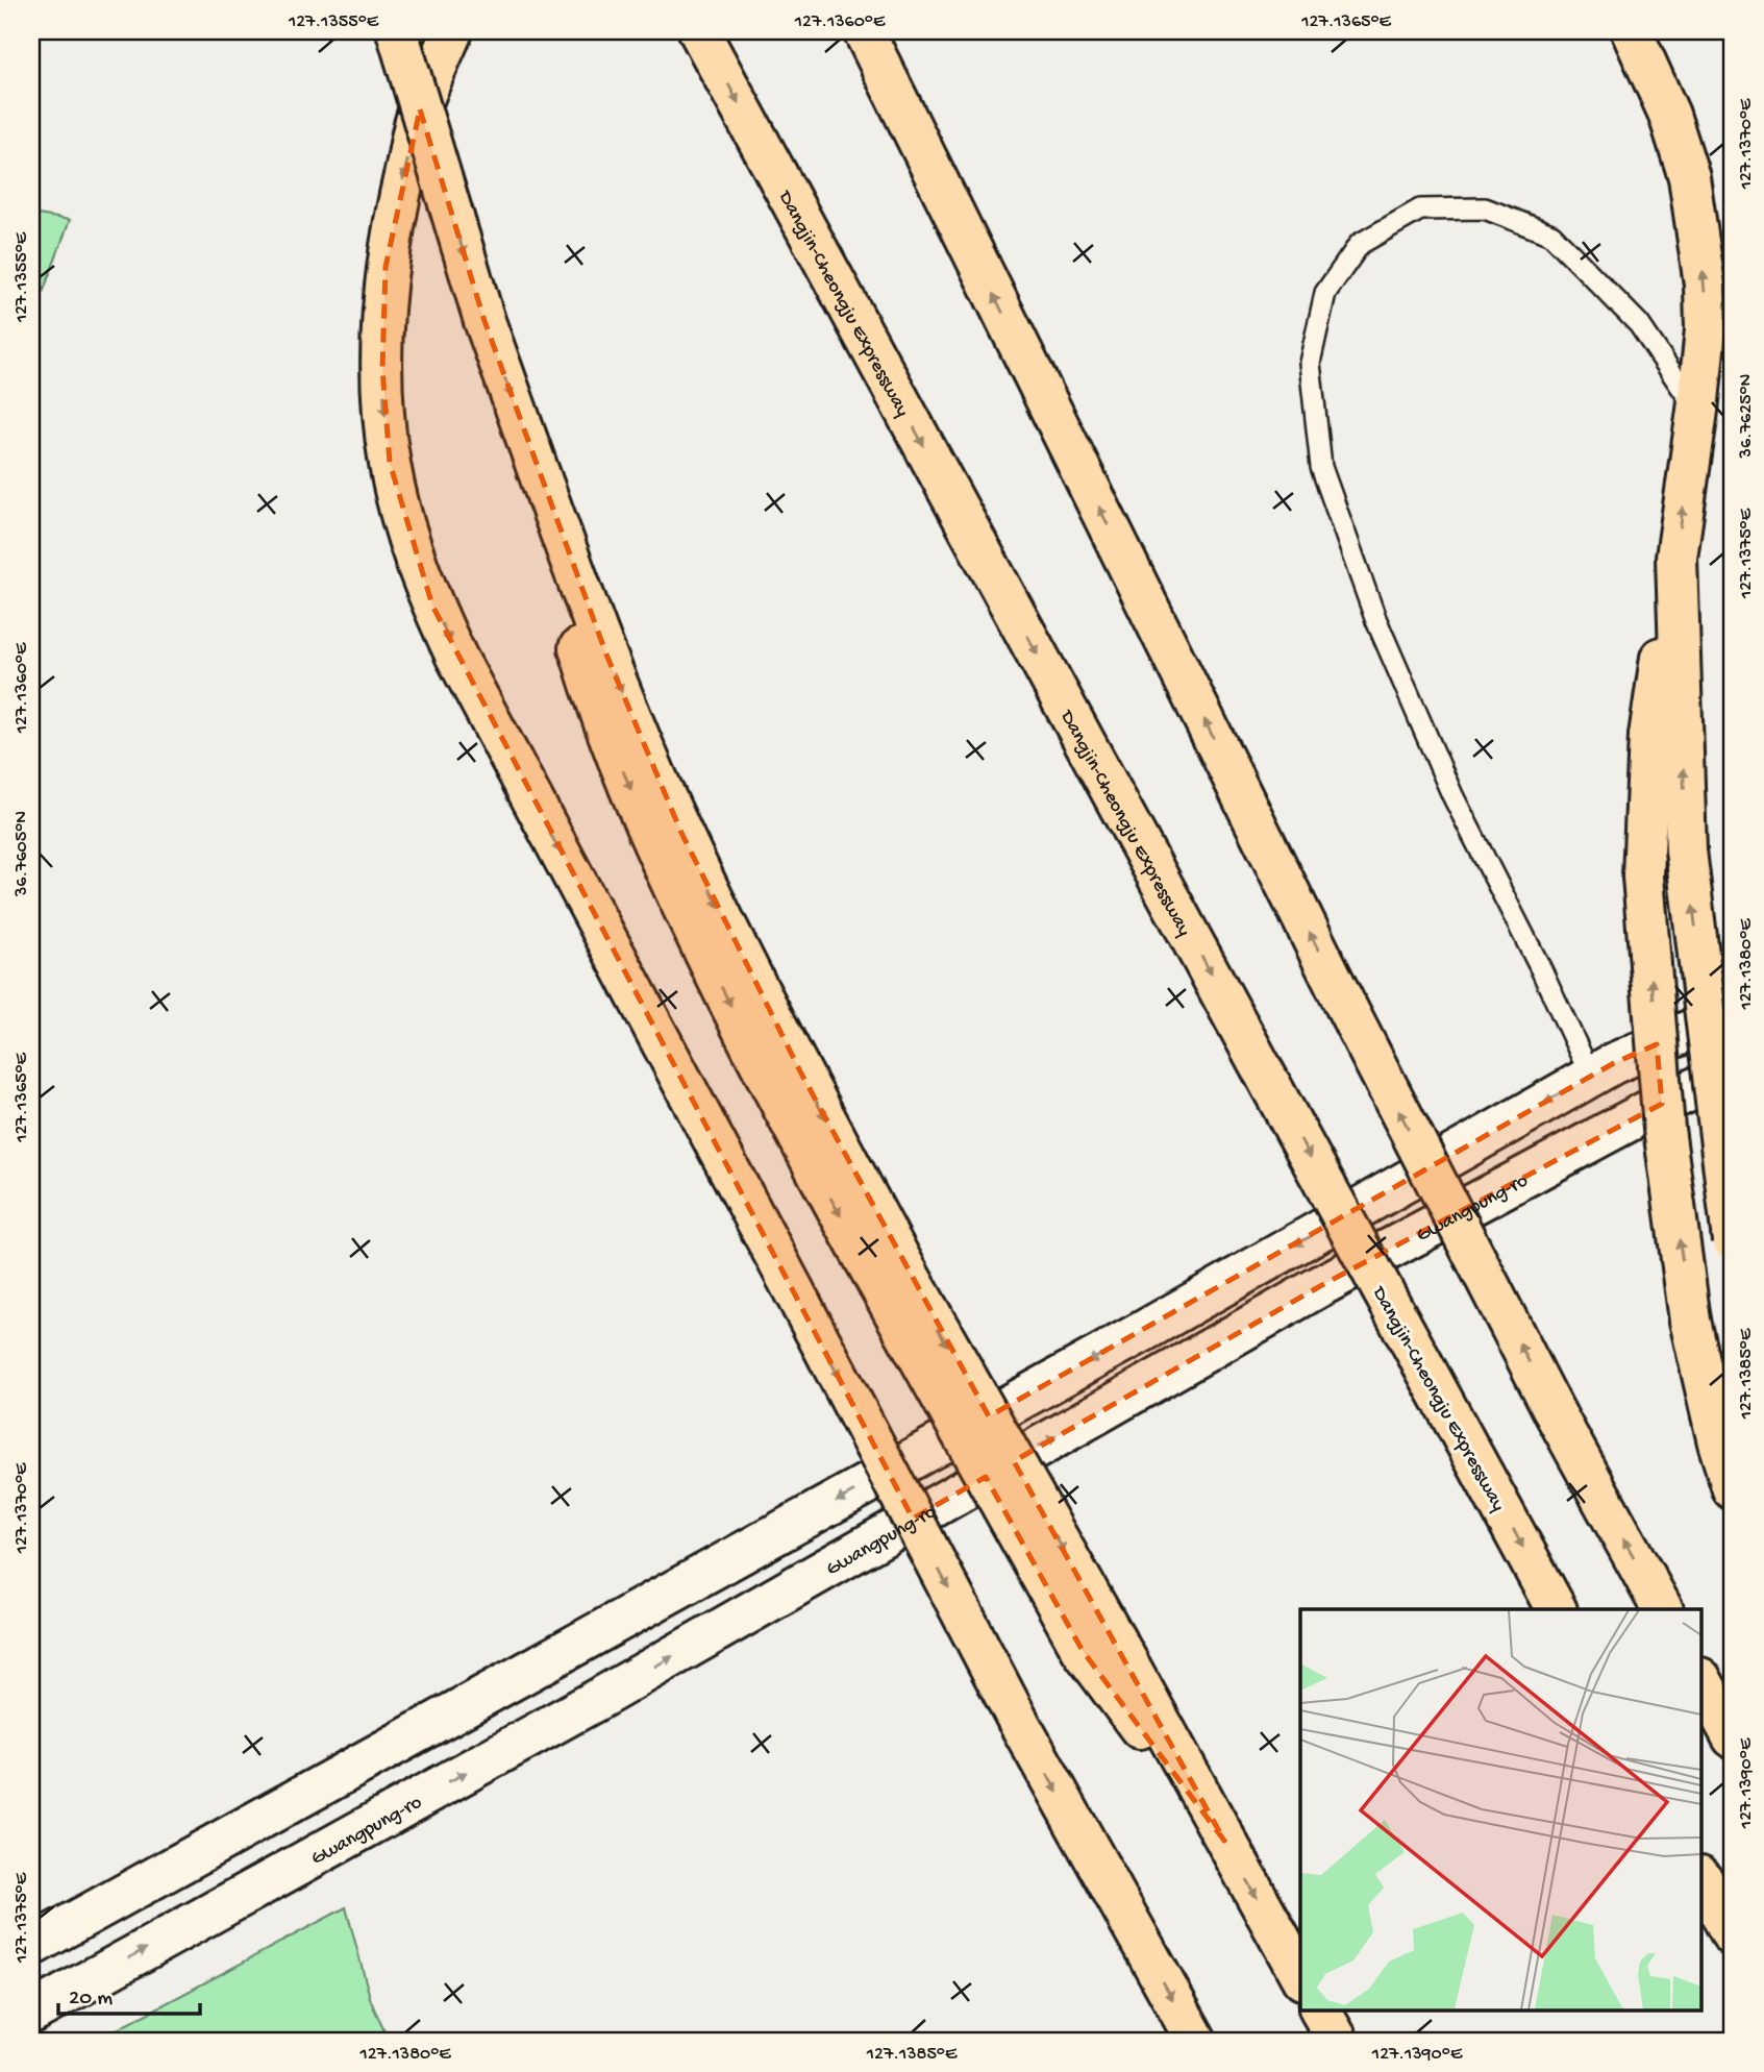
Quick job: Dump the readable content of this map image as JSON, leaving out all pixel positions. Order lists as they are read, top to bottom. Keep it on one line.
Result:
{"streets":{"highway":["Dangjin-Cheongju Expressway"],"main road":["Gwangpung-ro"]},"scale_bar":"20 m","coordinates":["127.1355°E","127.1360°E","127.1365°E","127.1370°E","36.7625°N","127.1375°E","36.7605°N","127.1380°E","127.1385°E","127.1390°E"]}
